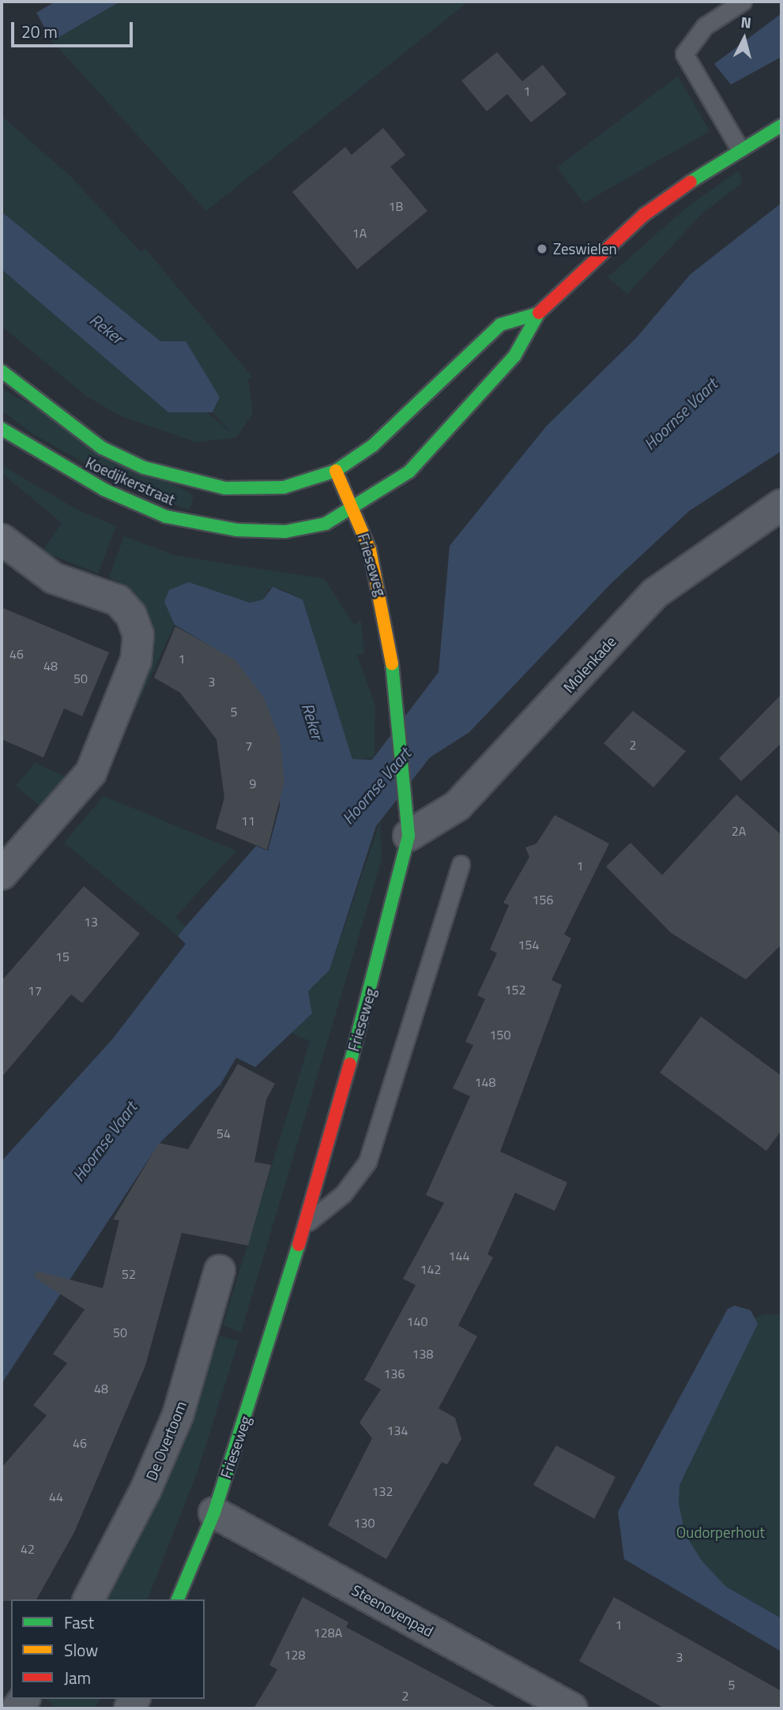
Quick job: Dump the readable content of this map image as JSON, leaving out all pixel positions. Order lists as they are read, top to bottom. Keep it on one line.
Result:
{"streets":{"main road":["Koedijkerstraat","Frieseweg"],"street":["Molenkade","De Overtoom","Steenovenpad"]},"crossings":[["Koedijkerstraat","Frieseweg"],["Frieseweg","Molenkade"],["Frieseweg","Steenovenpad"]],"water":["Reker","Hoornse Vaart"],"parks":["Oudorperhout"],"places":["Zeswielen"],"house_numbers":["1","1B","1A","46","1","48","50","3","5","2","7","9","11","2A","1","156","13","154","15","152","17","150","148","54","144","142","52","140","50","138","136","48","134","46","132","44","130","42","1","128A","128","3","5","2"],"legend":["Fast","Slow","Jam"],"scale_bar":"20 m","north":"top"}
